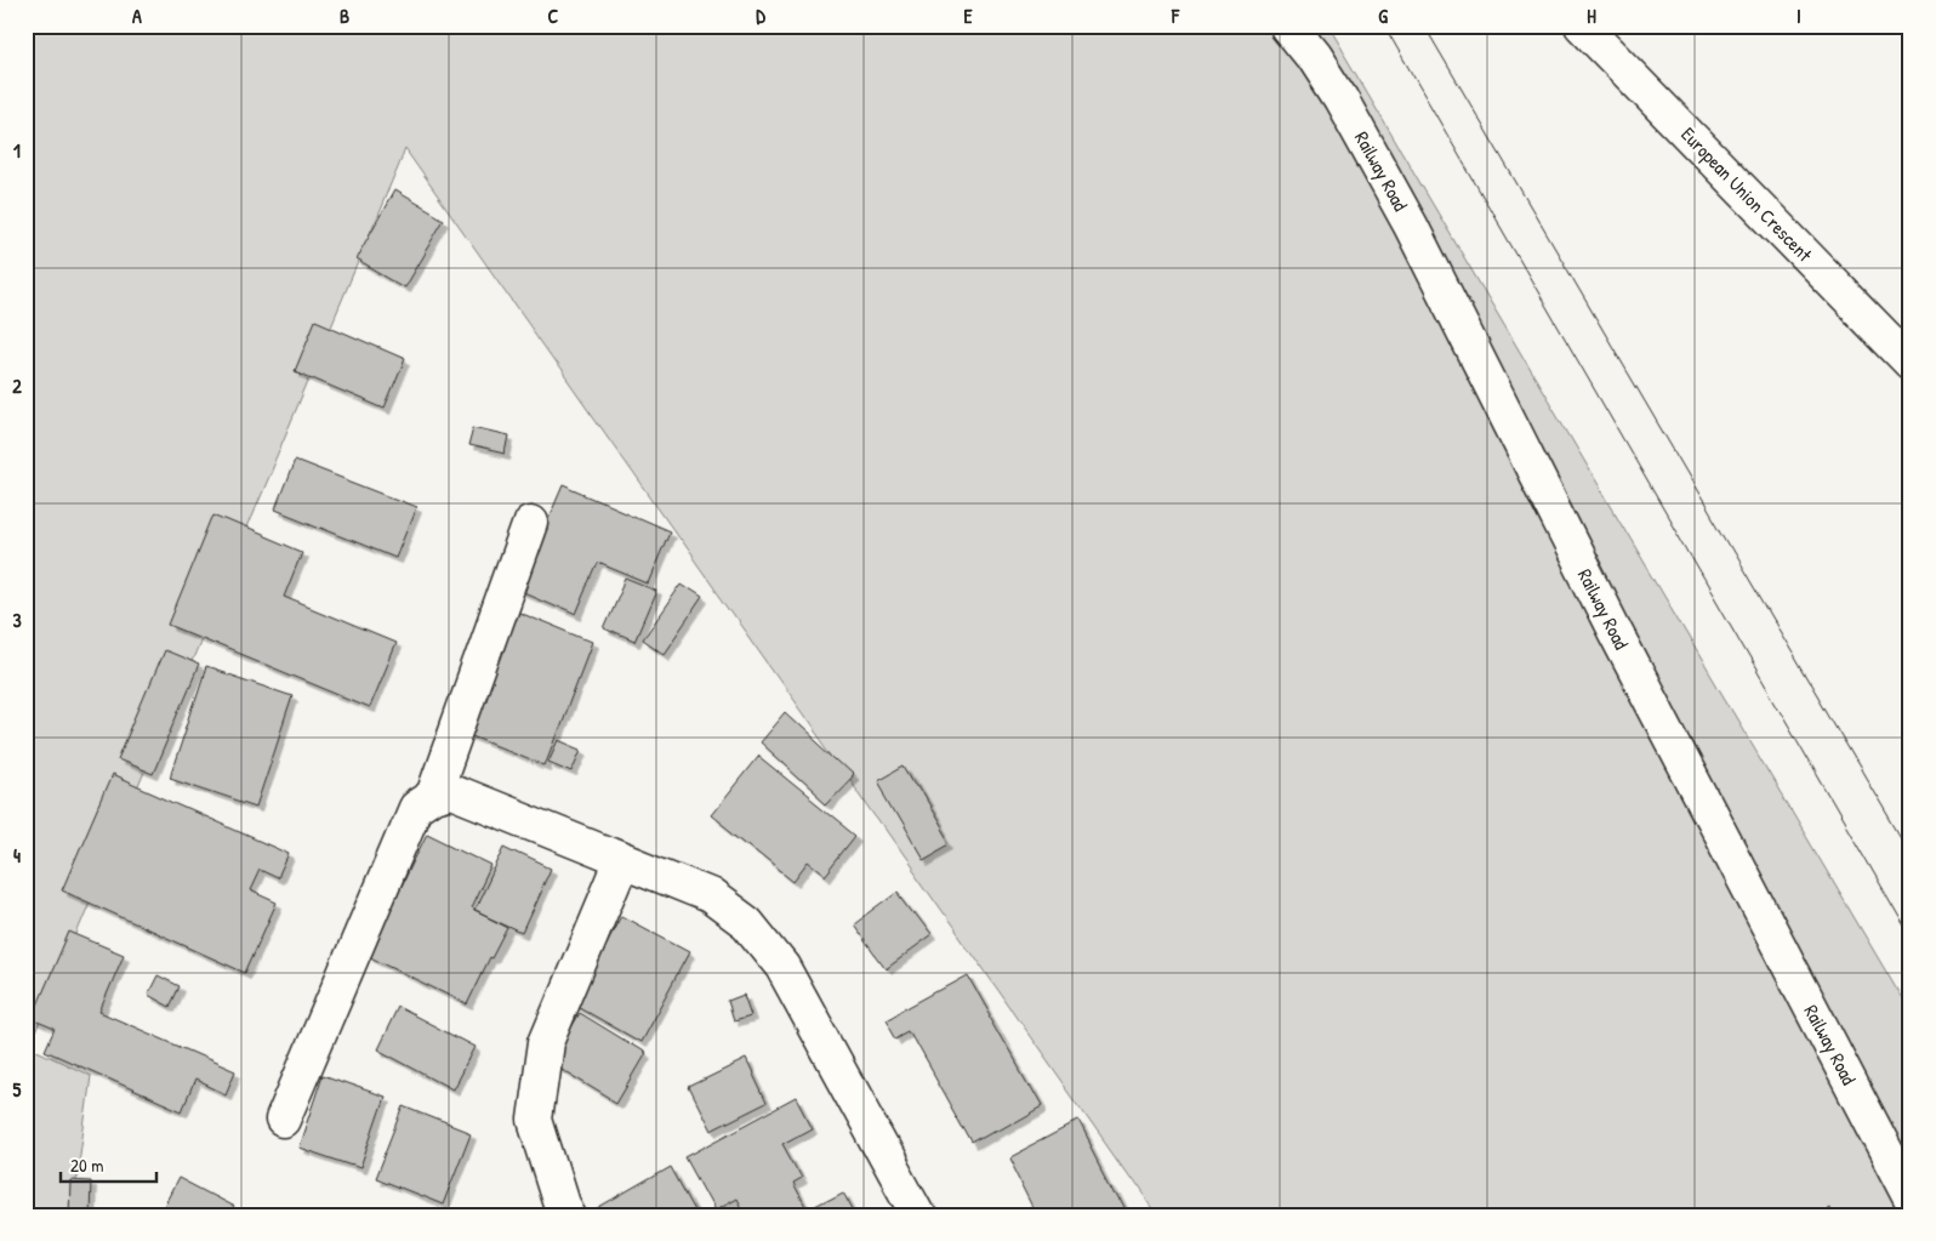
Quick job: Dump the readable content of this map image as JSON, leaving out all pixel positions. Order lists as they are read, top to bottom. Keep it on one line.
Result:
{"streets":{"street":["Railway Road","European Union Crescent"]},"scale_bar":"20 m","grid":{"columns":["A","B","C","D","E","F","G","H","I"],"rows":["1","2","3","4","5"]}}
